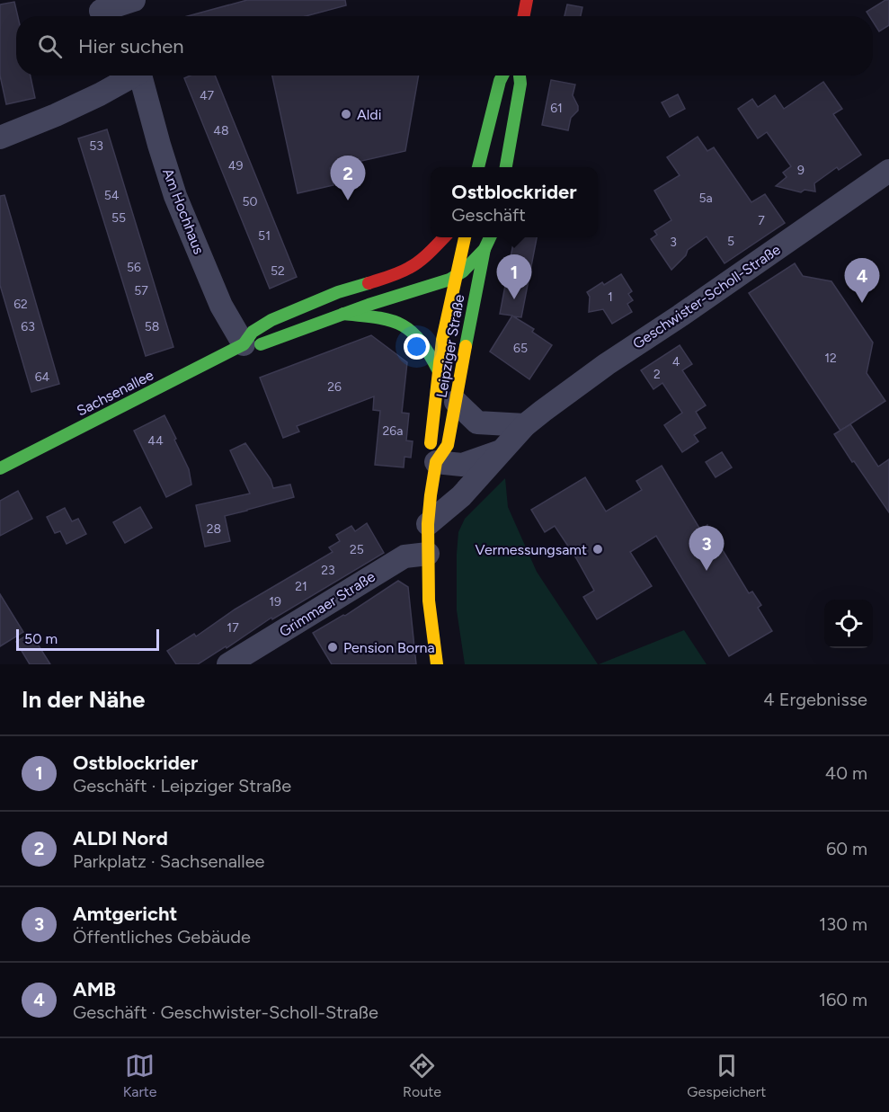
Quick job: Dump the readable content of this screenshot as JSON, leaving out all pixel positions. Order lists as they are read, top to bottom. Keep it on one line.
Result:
{"streets":{"main road":["Leipziger Straße","Sachsenallee"],"street":["Am Hochhaus","Geschwister-Scholl-Straße","Grimmaer Straße"]},"crossings":[["Am Hochhaus","Sachsenallee"],["Geschwister-Scholl-Straße","Leipziger Straße"],["Leipziger Straße","Sachsenallee"],["Leipziger Straße","Grimmaer Straße"]],"places":["Aldi","Vermessungsamt","Pension Borna"],"house_numbers":["47","61","48","53","49","9","54","5a","50","55","7","51","5","3","56","52","57","1","62","63","58","65","12","4","2","64","26","26a","44","28","25","23","21","19","17"],"scale_bar":"50 m","page":{"search":"Hier suchen","pins":["2","1","4","3"],"popup":["Ostblockrider","Geschäft"],"scale":"50 m","heading":["In der Nähe","4 Ergebnisse"],"list":[{"mark":"1","name":"Ostblockrider","note":"Geschäft · Leipziger Straße","value":"40 m"},{"mark":"2","name":"ALDI Nord","note":"Parkplatz · Sachsenallee","value":"60 m"},{"mark":"3","name":"Amtgericht","note":"Öffentliches Gebäude","value":"130 m"},{"mark":"4","name":"AMB","note":"Geschäft · Geschwister-Scholl-Straße","value":"160 m"}],"nav":["Karte","Route","Gespeichert"]}}
